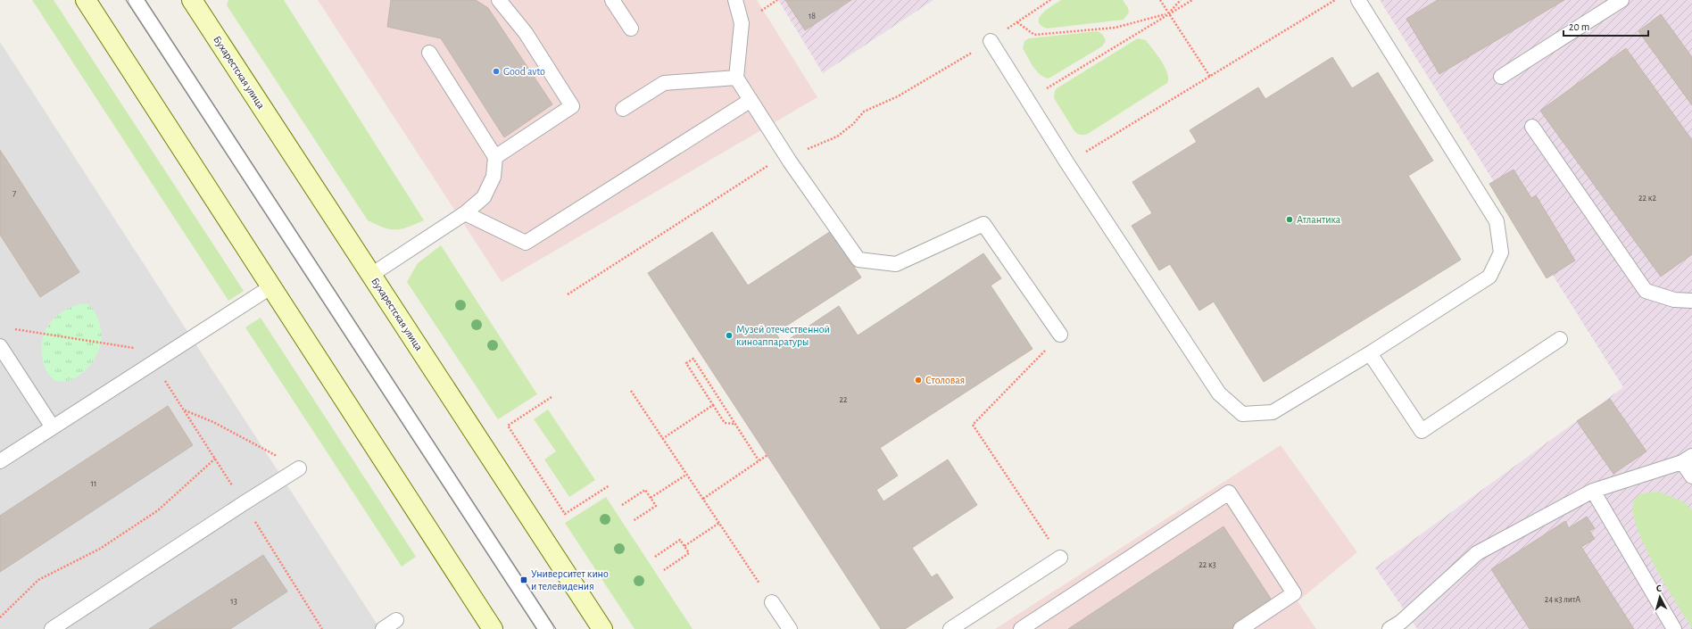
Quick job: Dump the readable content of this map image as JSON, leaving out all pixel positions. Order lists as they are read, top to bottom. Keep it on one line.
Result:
{"streets":{"main road":["Бухарестская улица"]},"places":{"other":["Good avto","Атлантика","Музей отечественной киноаппаратуры","Столовая"],"transit":["Университет кино и телевидения"]},"house_numbers":["18","7","22 к2","22","11","22 к3","24 к3 литА","13"],"scale_bar":"20 m","north":"top"}
